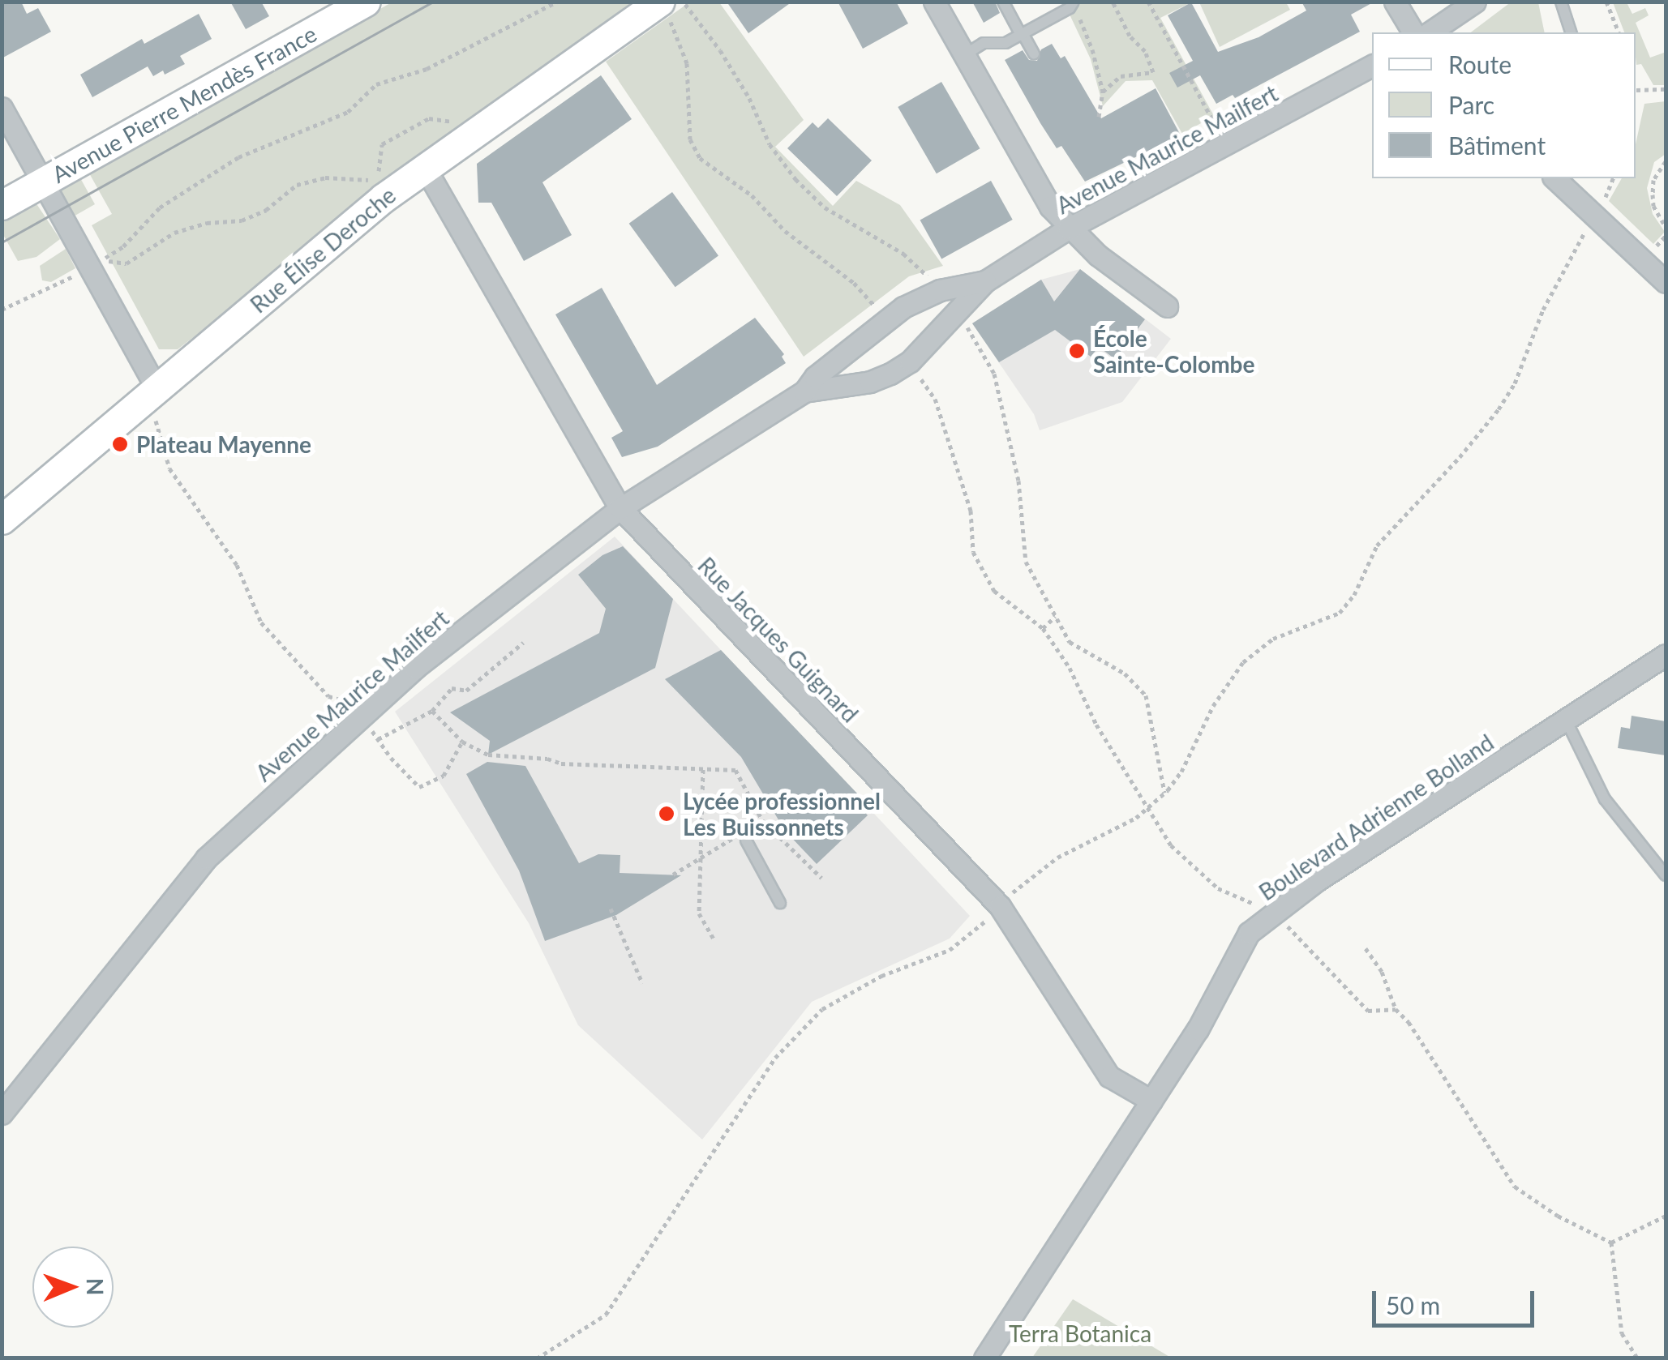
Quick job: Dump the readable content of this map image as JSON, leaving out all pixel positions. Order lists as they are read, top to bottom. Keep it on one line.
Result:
{"streets":{"main road":["Avenue Pierre Mendès France","Rue Élise Deroche"],"street":["Avenue Maurice Mailfert","Rue Jacques Guignard","Boulevard Adrienne Bolland"]},"crossings":[["Avenue Maurice Mailfert","Rue Jacques Guignard"],["Rue Élise Deroche","Rue Jacques Guignard"],["Rue Jacques Guignard","Boulevard Adrienne Bolland"]],"parks":["Terra Botanica"],"places":["École Sainte-Colombe","Plateau Mayenne","Lycée professionnel Les Buissonnets"],"legend":["Route","Parc","Bâtiment"],"scale_bar":"50 m","north":"right"}
